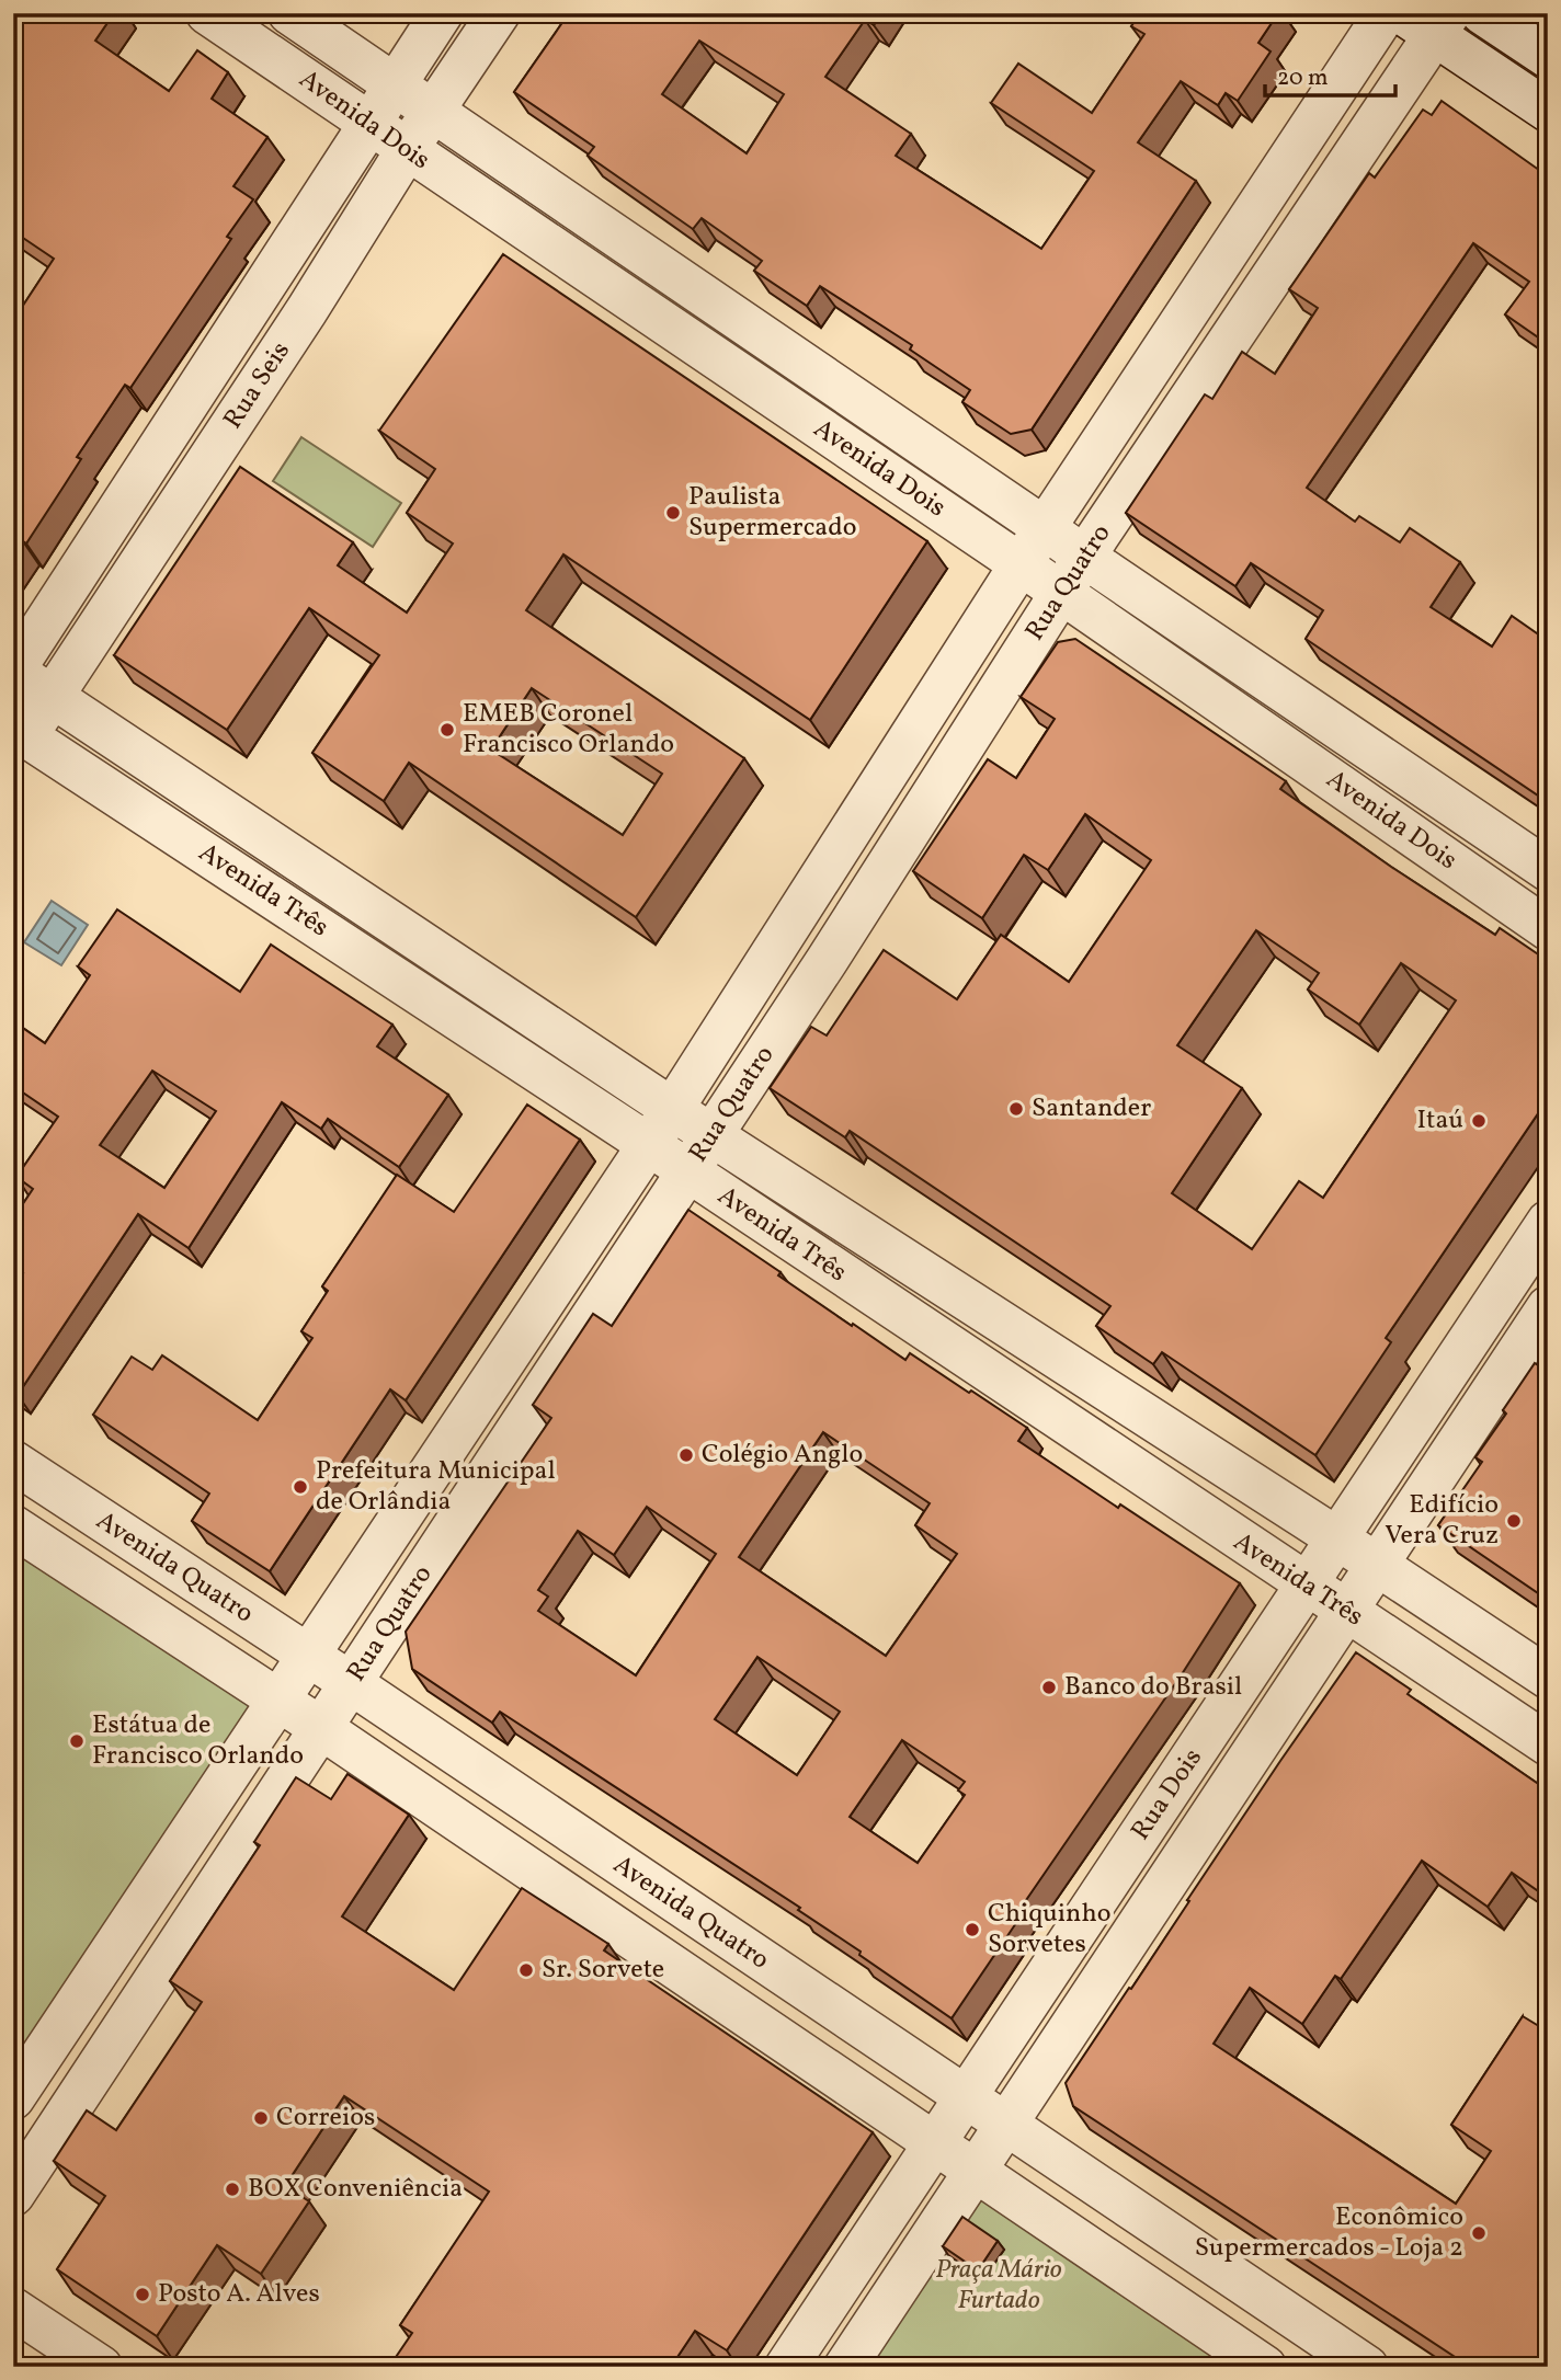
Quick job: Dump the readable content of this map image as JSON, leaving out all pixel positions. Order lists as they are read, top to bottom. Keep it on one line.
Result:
{"streets":{"street":["Avenida Dois","Rua Seis","Rua Quatro","Avenida Três","Avenida Quatro","Rua Dois"]},"crossings":[["Avenida Dois","Rua Seis"],["Avenida Dois","Rua Quatro"],["Rua Seis","Avenida Três"],["Rua Quatro","Avenida Três"],["Rua Quatro","Avenida Quatro"],["Avenida Três","Rua Dois"],["Avenida Quatro","Rua Dois"]],"parks":["Praça Mário Furtado"],"places":["Paulista Supermercado","EMEB Coronel Francisco Orlando","Santander","Itaú","Colégio Anglo","Prefeitura Municipal de Orlândia","Edifício Vera Cruz","Banco do Brasil","Estátua de Francisco Orlando","Chiquinho Sorvetes","Sr. Sorvete","Correios","BOX Conveniência","Econômico Supermercados - Loja 2","Posto A. Alves"],"scale_bar":"20 m"}
